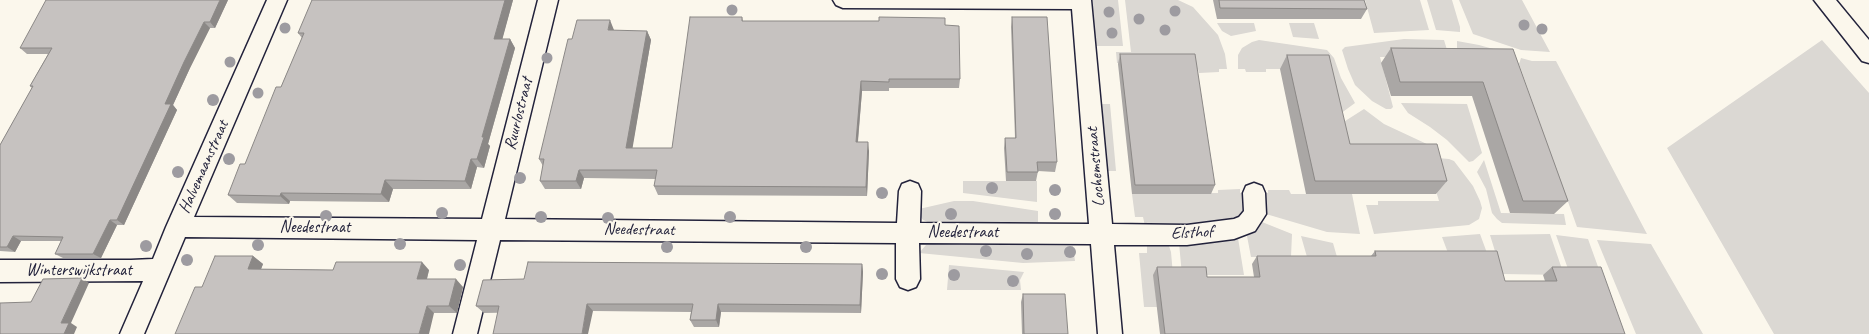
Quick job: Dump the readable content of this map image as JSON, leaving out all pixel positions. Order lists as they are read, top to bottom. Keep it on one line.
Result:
{"streets":{"street":["Ruurlostraat","Halvemaanstraat","Lochemstraat","Needestraat","Elsthof","Winterswijkstraat"]},"crossings":[["Ruurlostraat","Needestraat"],["Halvemaanstraat","Needestraat"],["Halvemaanstraat","Winterswijkstraat"],["Lochemstraat","Needestraat"],["Lochemstraat","Elsthof"],["Needestraat","Elsthof"]]}
